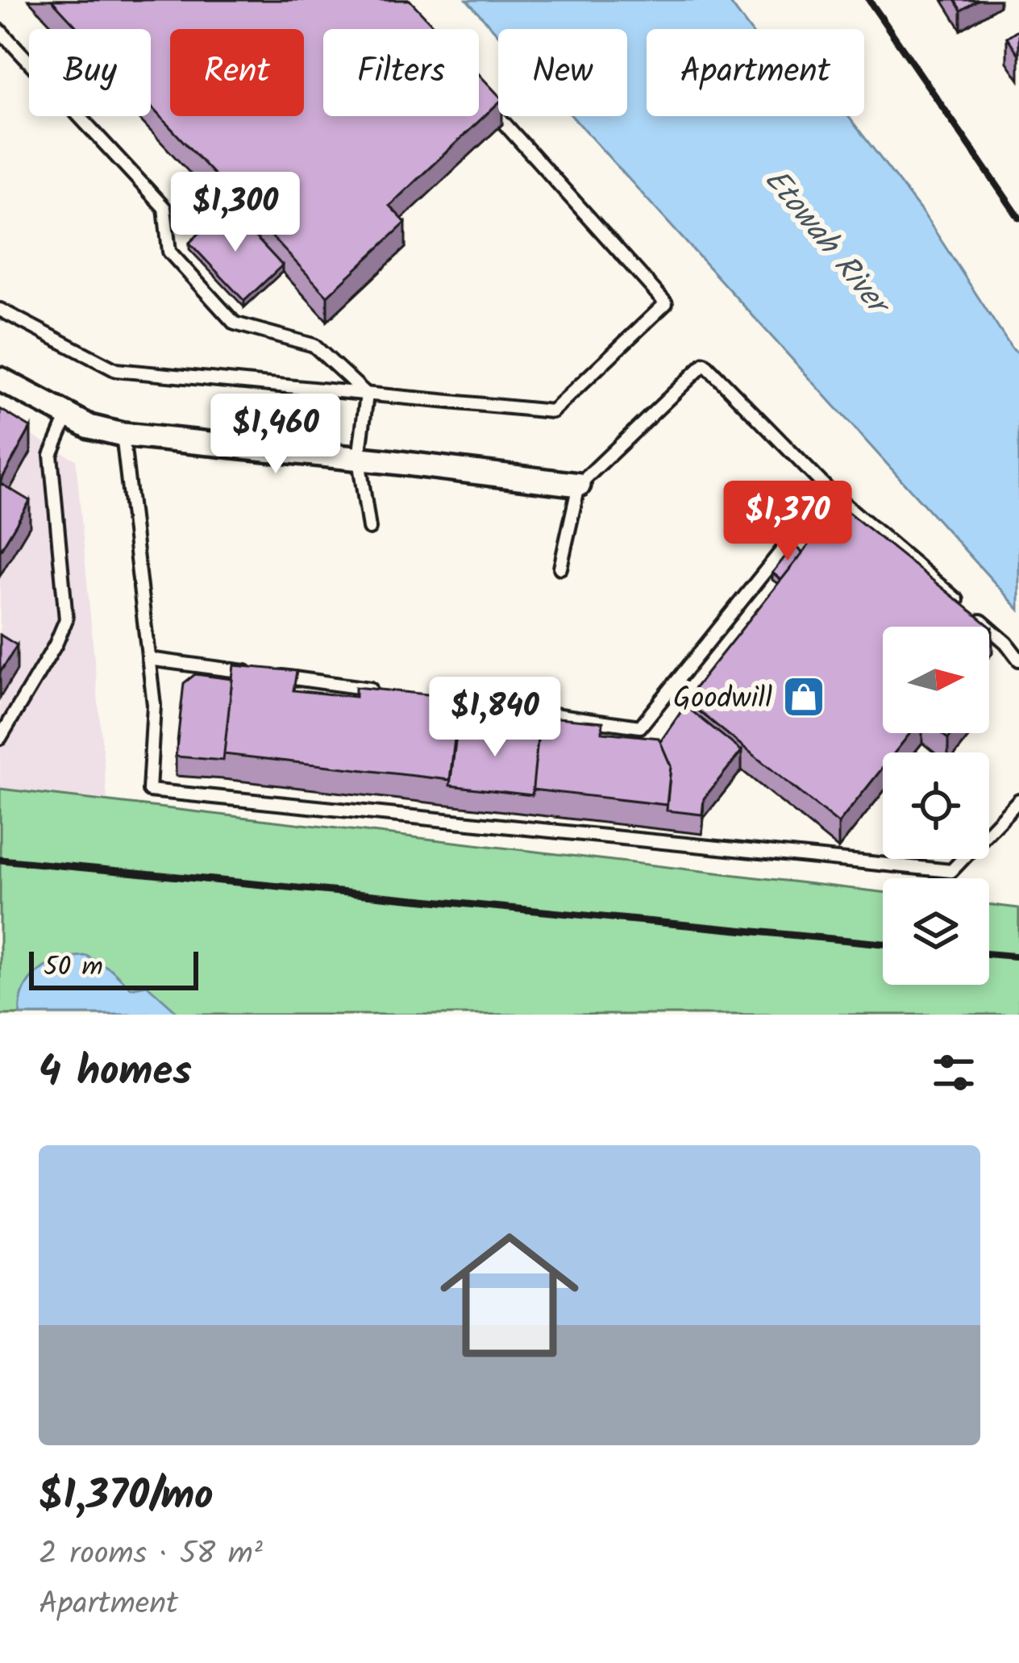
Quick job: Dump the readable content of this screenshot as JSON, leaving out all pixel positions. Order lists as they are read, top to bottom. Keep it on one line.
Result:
{"water":["Etowah River"],"places":{"shop":["Goodwill"]},"scale_bar":"50 m","north":"right","page":{"chip":["Buy","Rent","Filters","New","Apartment"],"price":["$1,300","$1,460","$1,370","$1,840"],"scale":"50 m","heading":"4 homes","list":[{"name":"$1,370/mo","note":"2 rooms · 58 m² · Apartment"}]}}
